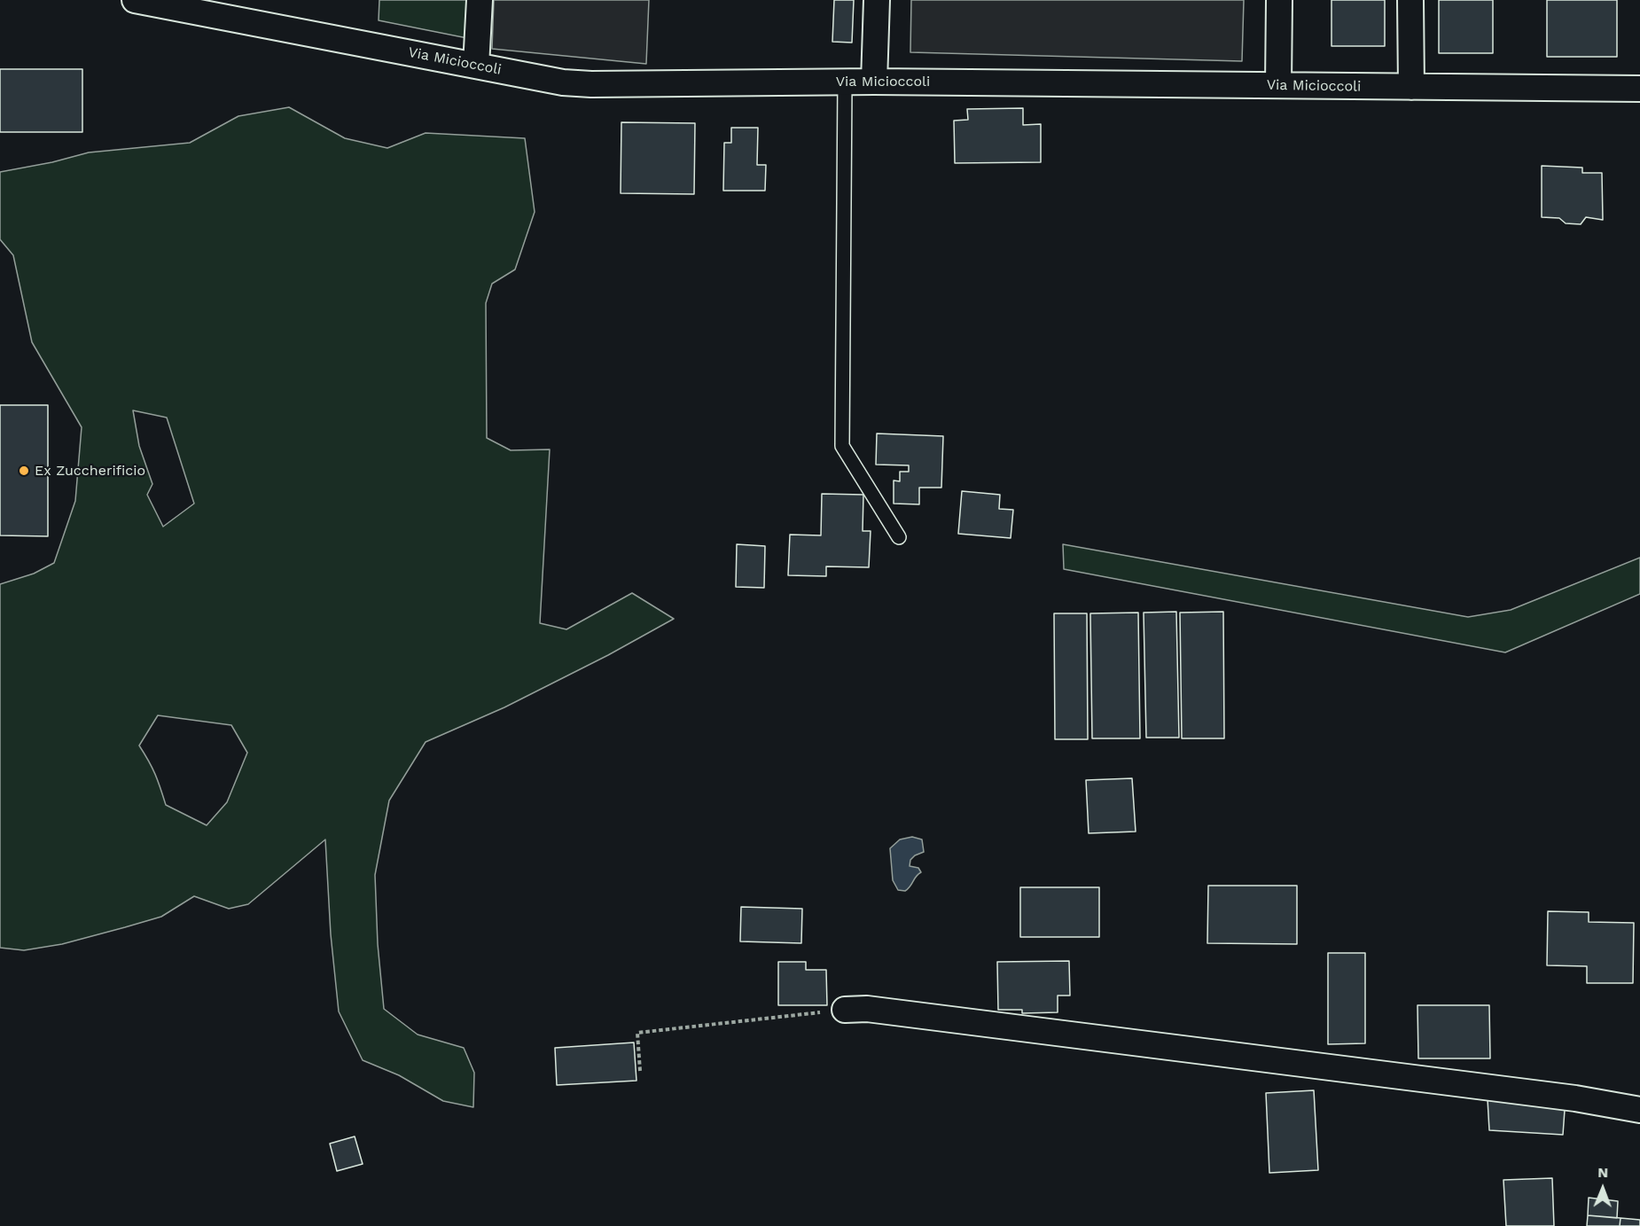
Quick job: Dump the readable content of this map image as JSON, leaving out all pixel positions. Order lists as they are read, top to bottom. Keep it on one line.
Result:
{"streets":{"street":["Via Micioccoli"]},"places":["Ex Zuccherificio"],"north":"top"}
